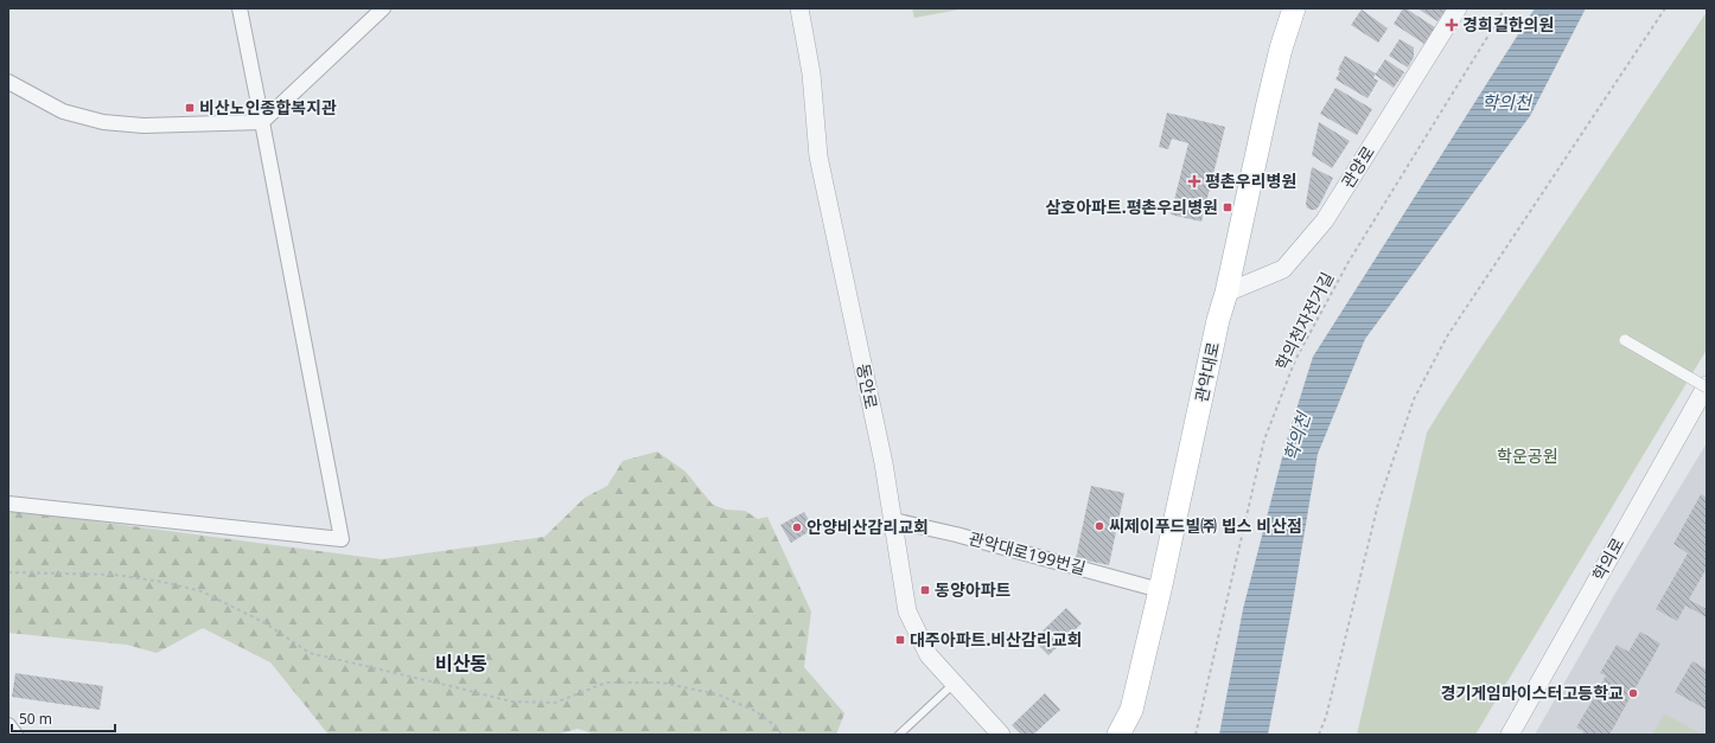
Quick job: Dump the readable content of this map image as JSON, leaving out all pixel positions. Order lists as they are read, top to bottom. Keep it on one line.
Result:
{"streets":{"main road":["관악대로"],"street":["관양로","동안로","관악대로199번길","학의로"],"path":["학의천자전거길"]},"crossings":[["관양로","관악대로"],["관악대로","관악대로199번길"],["동안로","관악대로199번길"]],"districts":["비산동"],"water":["학의천"],"parks":["학운공원"],"places":{"health":["경희길한의원","평촌우리병원"],"transit":["비산노인종합복지관","삼호아파트.평촌우리병원","동양아파트","대주아파트.비산감리교회"],"other":["씨제이푸드빌㈜ 빕스 비산점","안양비산감리교회","경기게임마이스터고등학교"]},"scale_bar":"50 m"}
